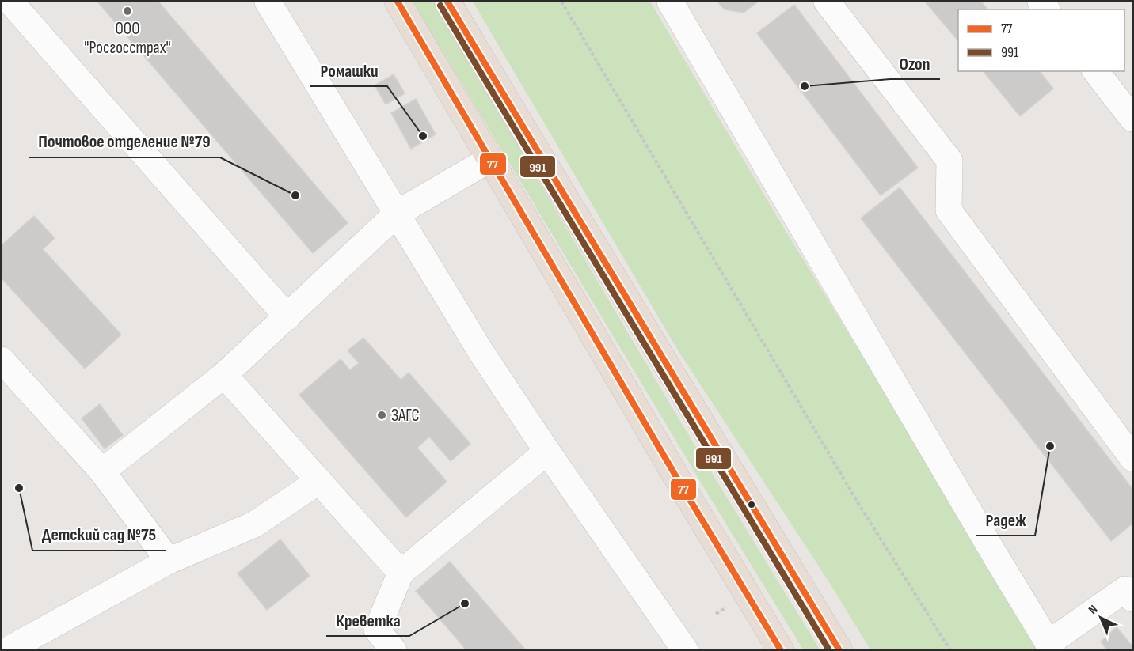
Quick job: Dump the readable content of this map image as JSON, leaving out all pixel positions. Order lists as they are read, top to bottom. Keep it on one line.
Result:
{"places":["ООО \"Росгосстрах\"","Ozon","Ромашки","Почтовое отделение №79","ЗАГС","Радеж","Детский сад №75","Креветка"],"lines":["transit line 77","transit line 991"],"legend":["77","991"],"north":"top left"}
